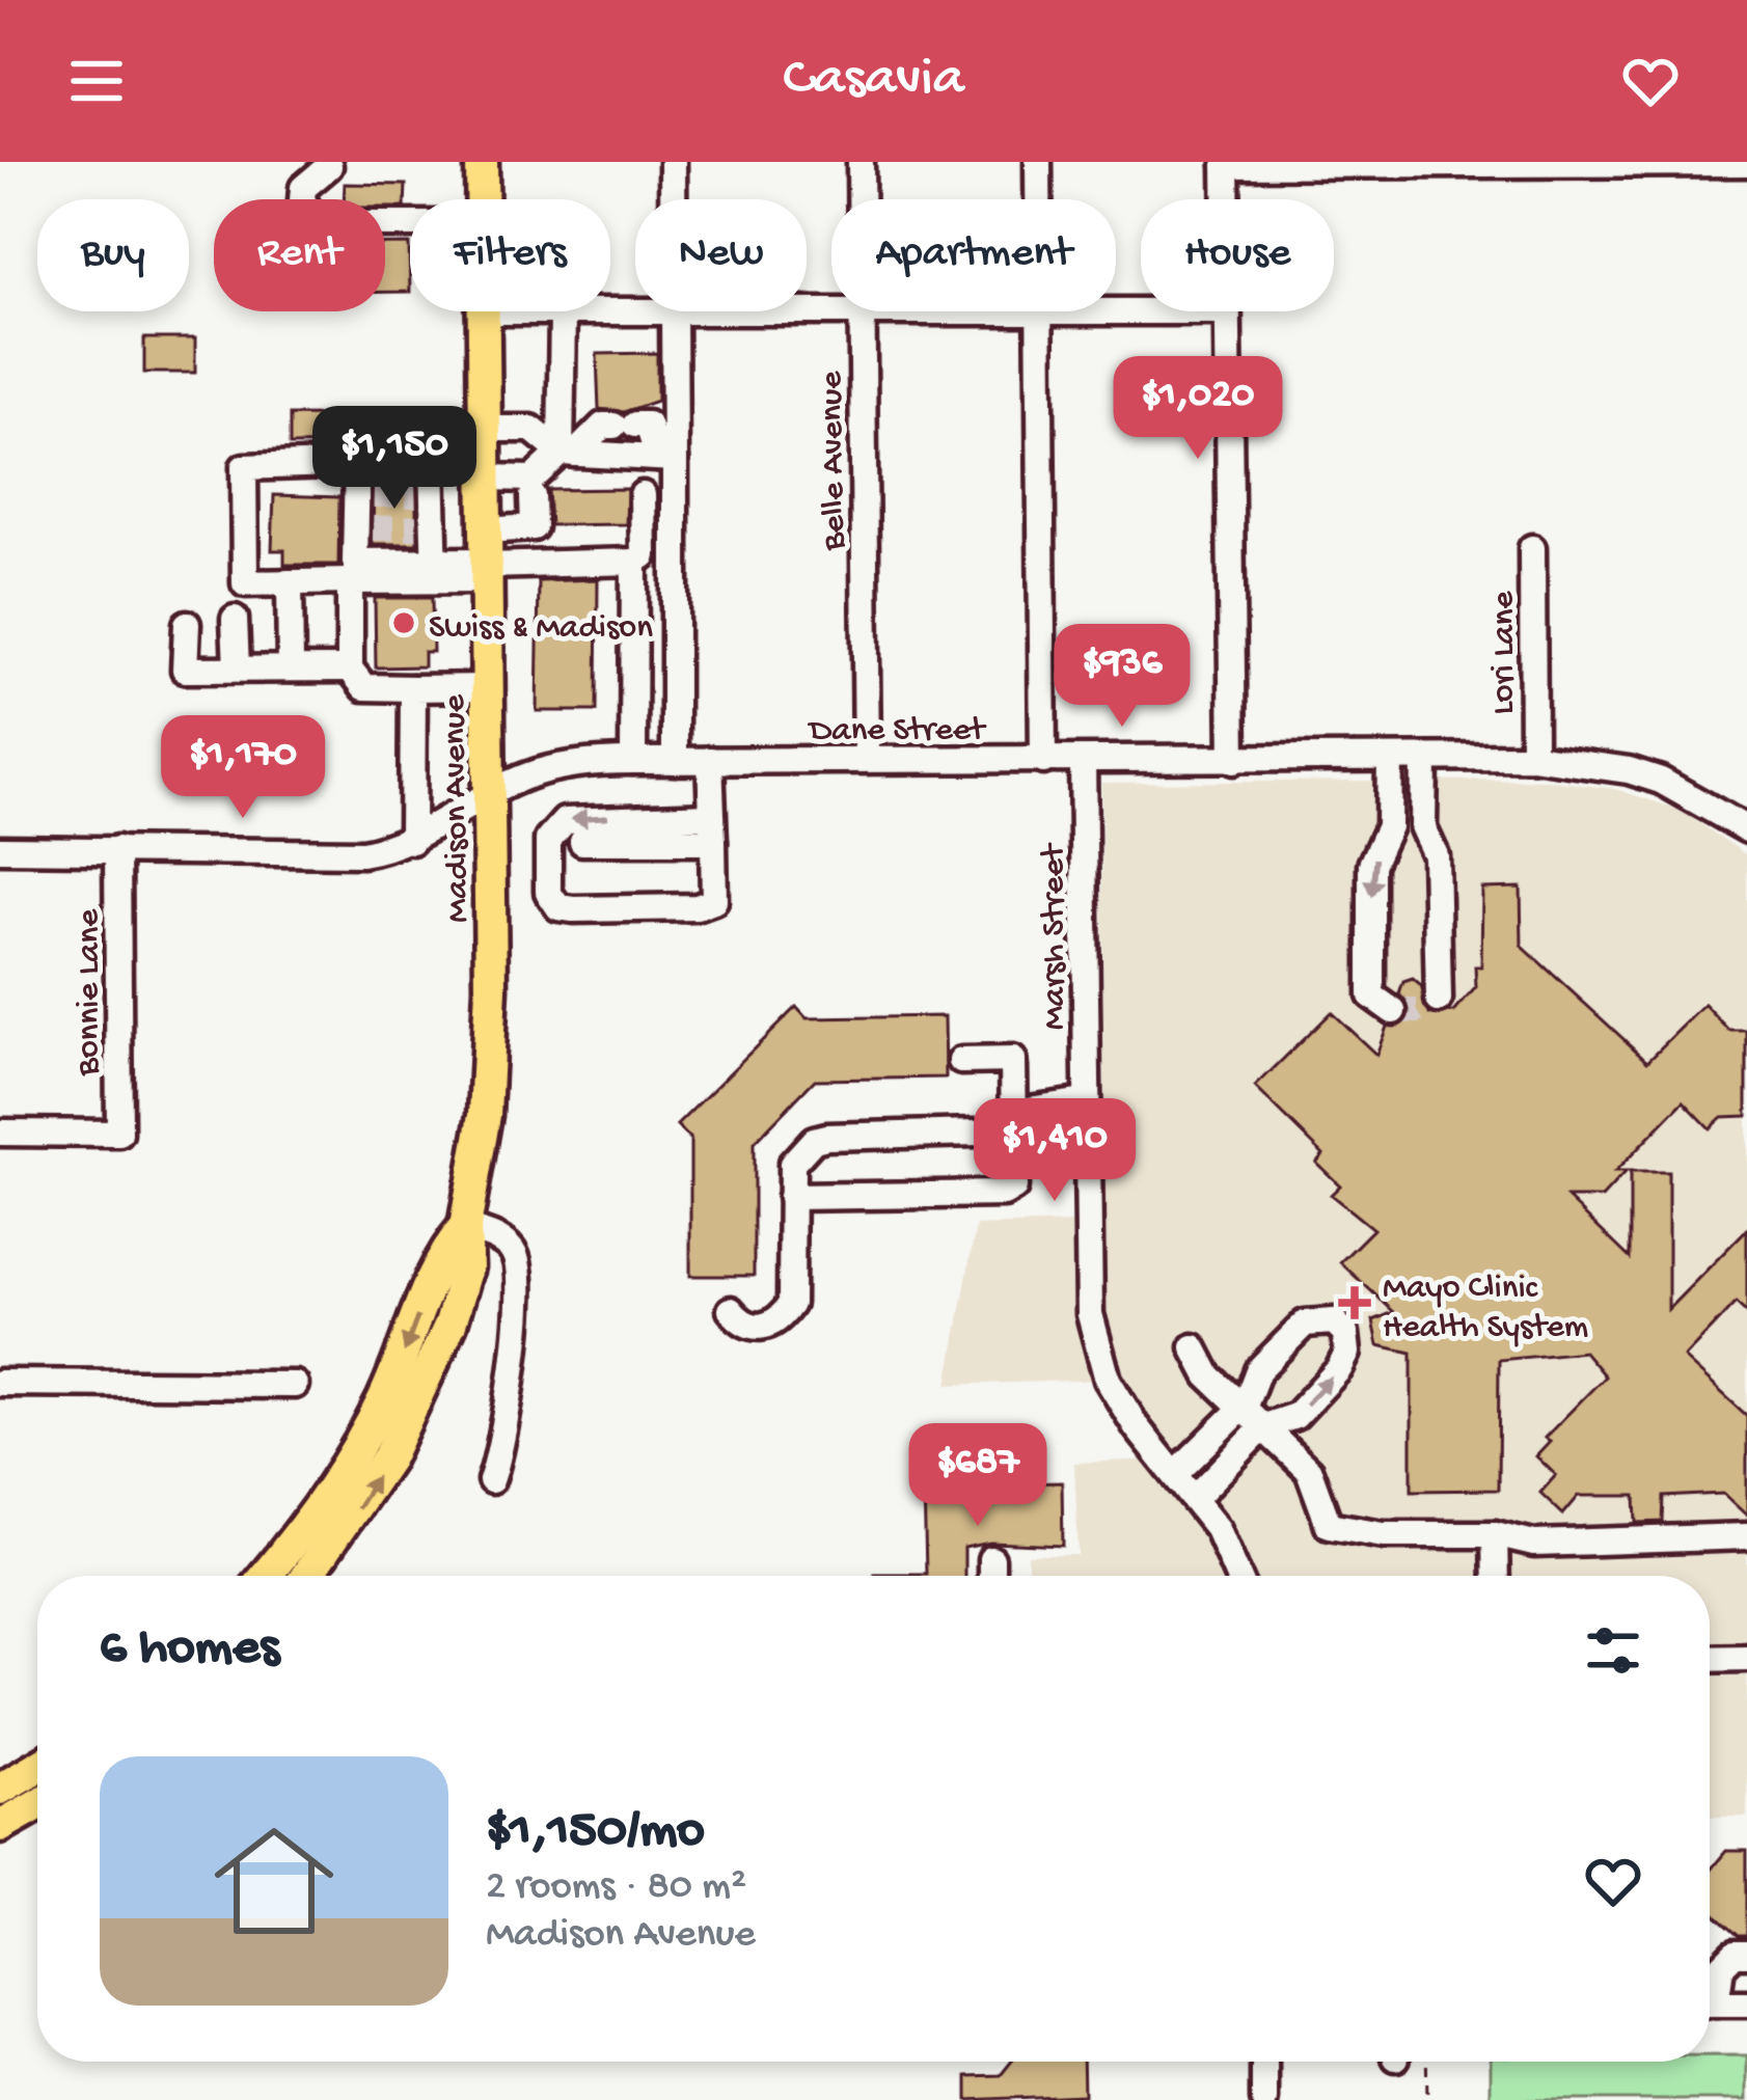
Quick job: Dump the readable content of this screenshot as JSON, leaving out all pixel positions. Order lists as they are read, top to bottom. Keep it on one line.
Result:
{"streets":{"main road":["Madison Avenue"],"street":["Belle Avenue","Lori Lane","Dane Street","Marsh Street","Bonnie Lane"]},"crossings":[["Belle Avenue","Dane Street"],["Lori Lane","Dane Street"],["Dane Street","Madison Avenue"],["Dane Street","Marsh Street"],["Dane Street","Bonnie Lane"]],"places":{"other":["Swiss & Madison"],"health":["Mayo Clinic Health System"]},"page":{"header":"Casavia","chip":["Buy","Rent","Filters","New","Apartment","House"],"price":["$1,020","$1,150","$936","$1,170","$1,410","$687"],"heading":"6 homes","list":[{"name":"$1,150/mo","note":"2 rooms · 80 m² · Madison Avenue"}]}}
